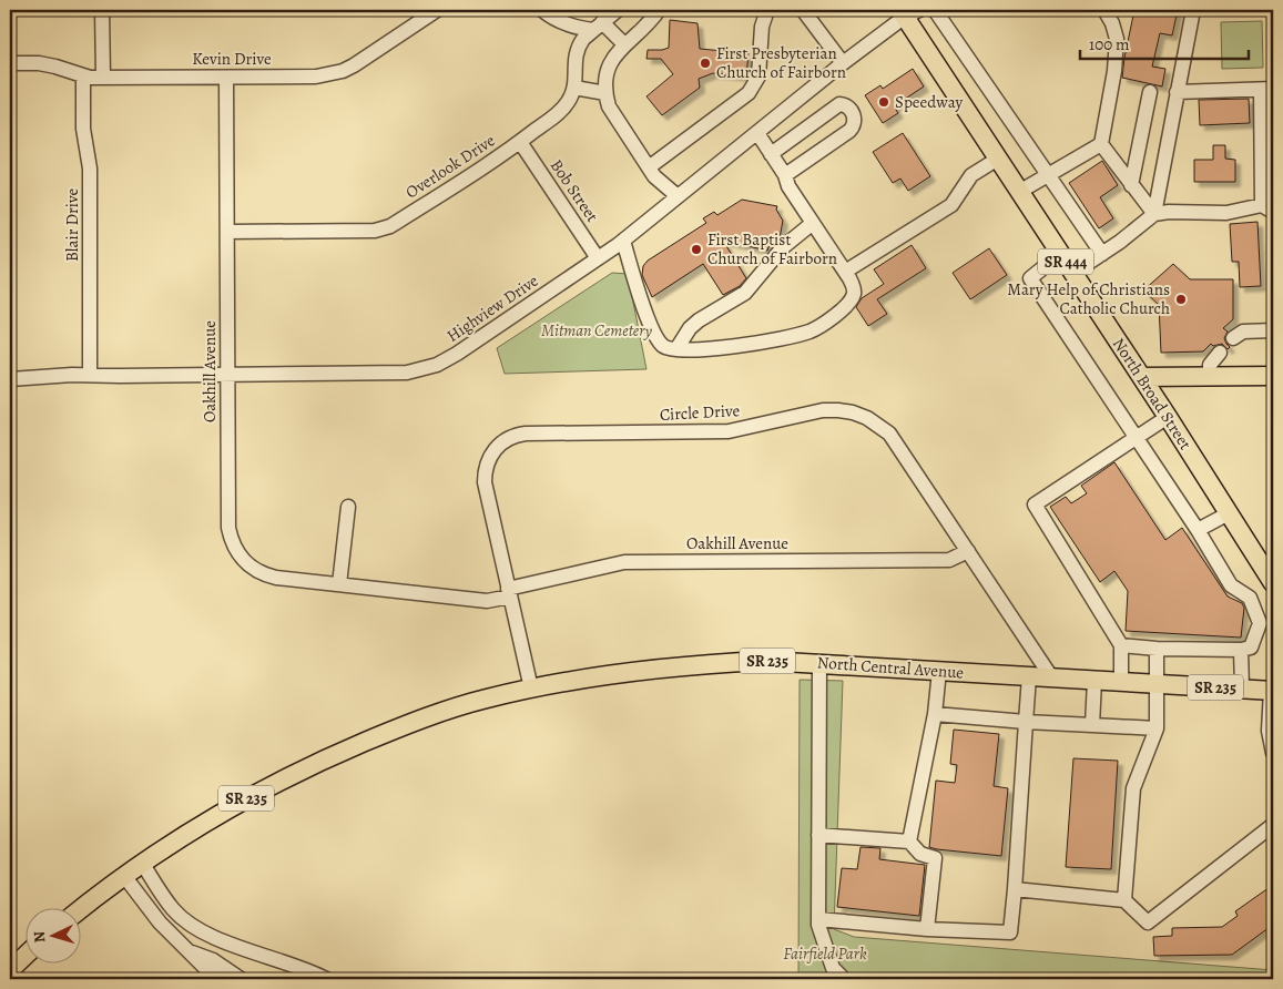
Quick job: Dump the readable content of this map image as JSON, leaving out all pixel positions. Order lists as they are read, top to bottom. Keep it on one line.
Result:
{"streets":{"main road":["SR 444","North Broad Street","SR 235","North Central Avenue"],"street":["Kevin Drive","Overlook Drive","Bob Street","Blair Drive","Highview Drive","Oakhill Avenue","Circle Drive"]},"crossings":[["Kevin Drive","Blair Drive"],["Kevin Drive","Oakhill Avenue"],["Overlook Drive","Bob Street"],["Overlook Drive","Oakhill Avenue"],["Bob Street","Highview Drive"],["Blair Drive","Highview Drive"],["Highview Drive","Oakhill Avenue"],["Highview Drive","North Broad Street"],["Oakhill Avenue","Circle Drive"],["Circle Drive","North Central Avenue"],["SR 235","North Central Avenue"]],"parks":["Mitman Cemetery","Fairfield Park"],"places":["First Presbyterian Church of Fairborn","Speedway","First Baptist Church of Fairborn","Mary Help of Christians Catholic Church"],"scale_bar":"100 m","north":"left"}
